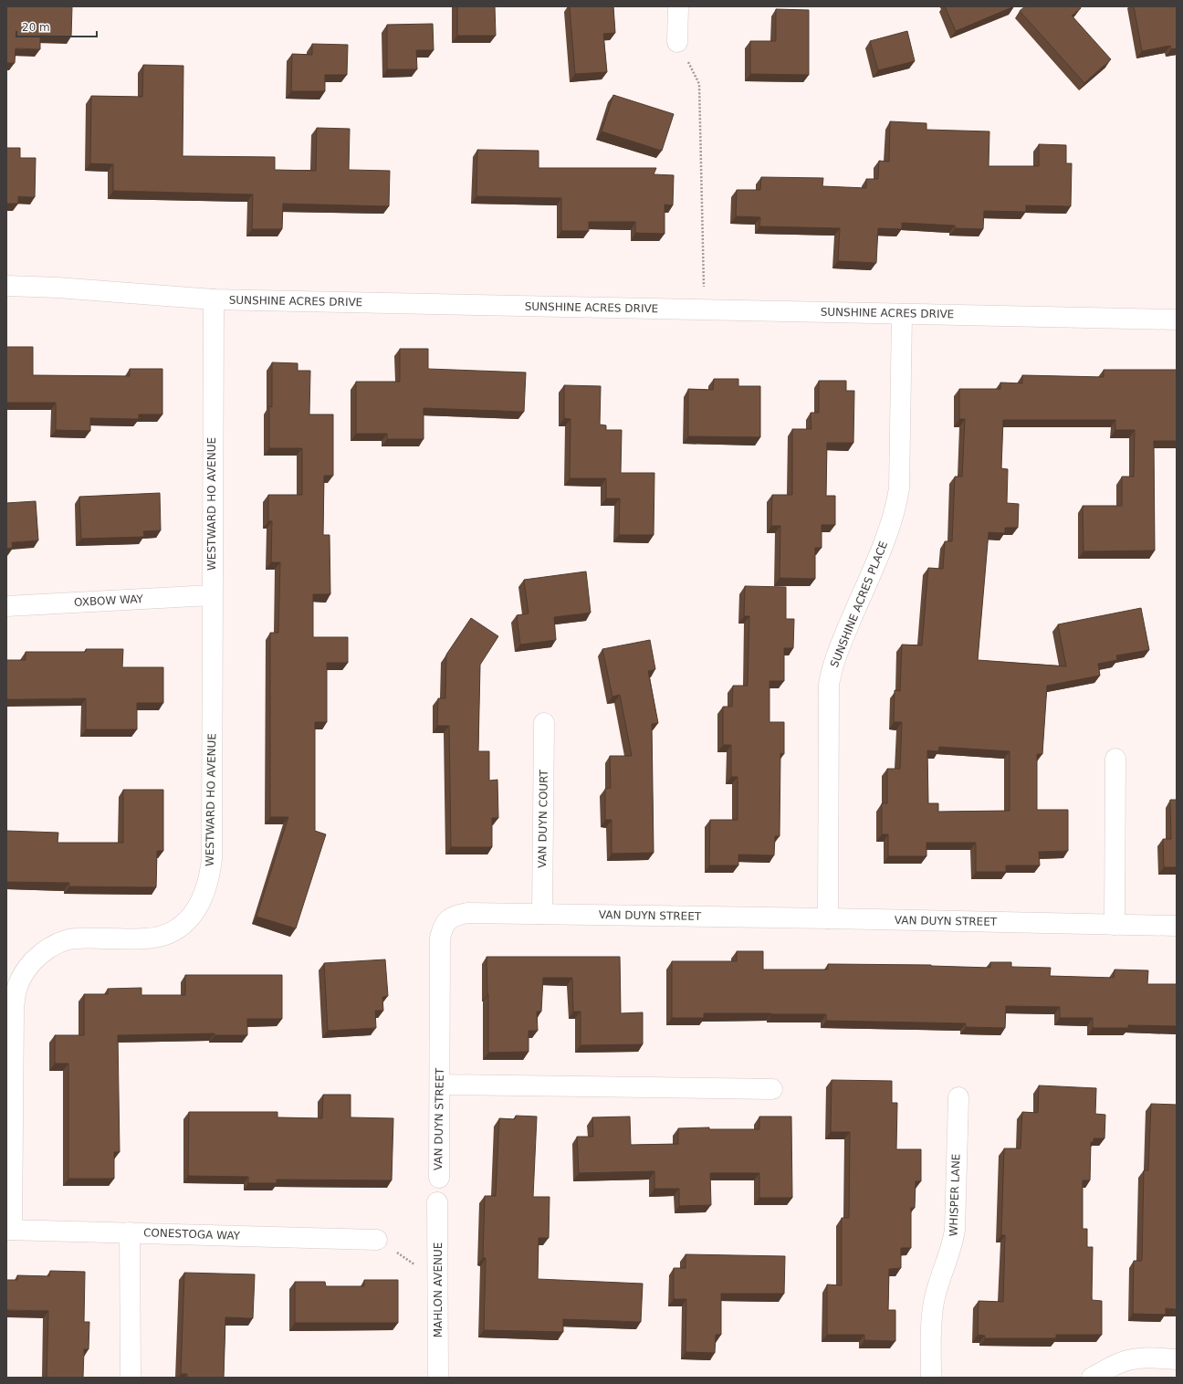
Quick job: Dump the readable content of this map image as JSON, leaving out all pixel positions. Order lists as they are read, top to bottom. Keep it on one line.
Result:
{"streets":{"street":["SUNSHINE ACRES DRIVE","WESTWARD HO AVENUE","OXBOW WAY","SUNSHINE ACRES PLACE","VAN DUYN COURT","VAN DUYN STREET","WHISPER LANE","CONESTOGA WAY","MAHLON AVENUE"]},"crossings":[["SUNSHINE ACRES DRIVE","WESTWARD HO AVENUE"],["SUNSHINE ACRES DRIVE","SUNSHINE ACRES PLACE"],["WESTWARD HO AVENUE","OXBOW WAY"],["WESTWARD HO AVENUE","CONESTOGA WAY"],["SUNSHINE ACRES PLACE","VAN DUYN STREET"],["VAN DUYN COURT","VAN DUYN STREET"]],"scale_bar":"20 m"}
